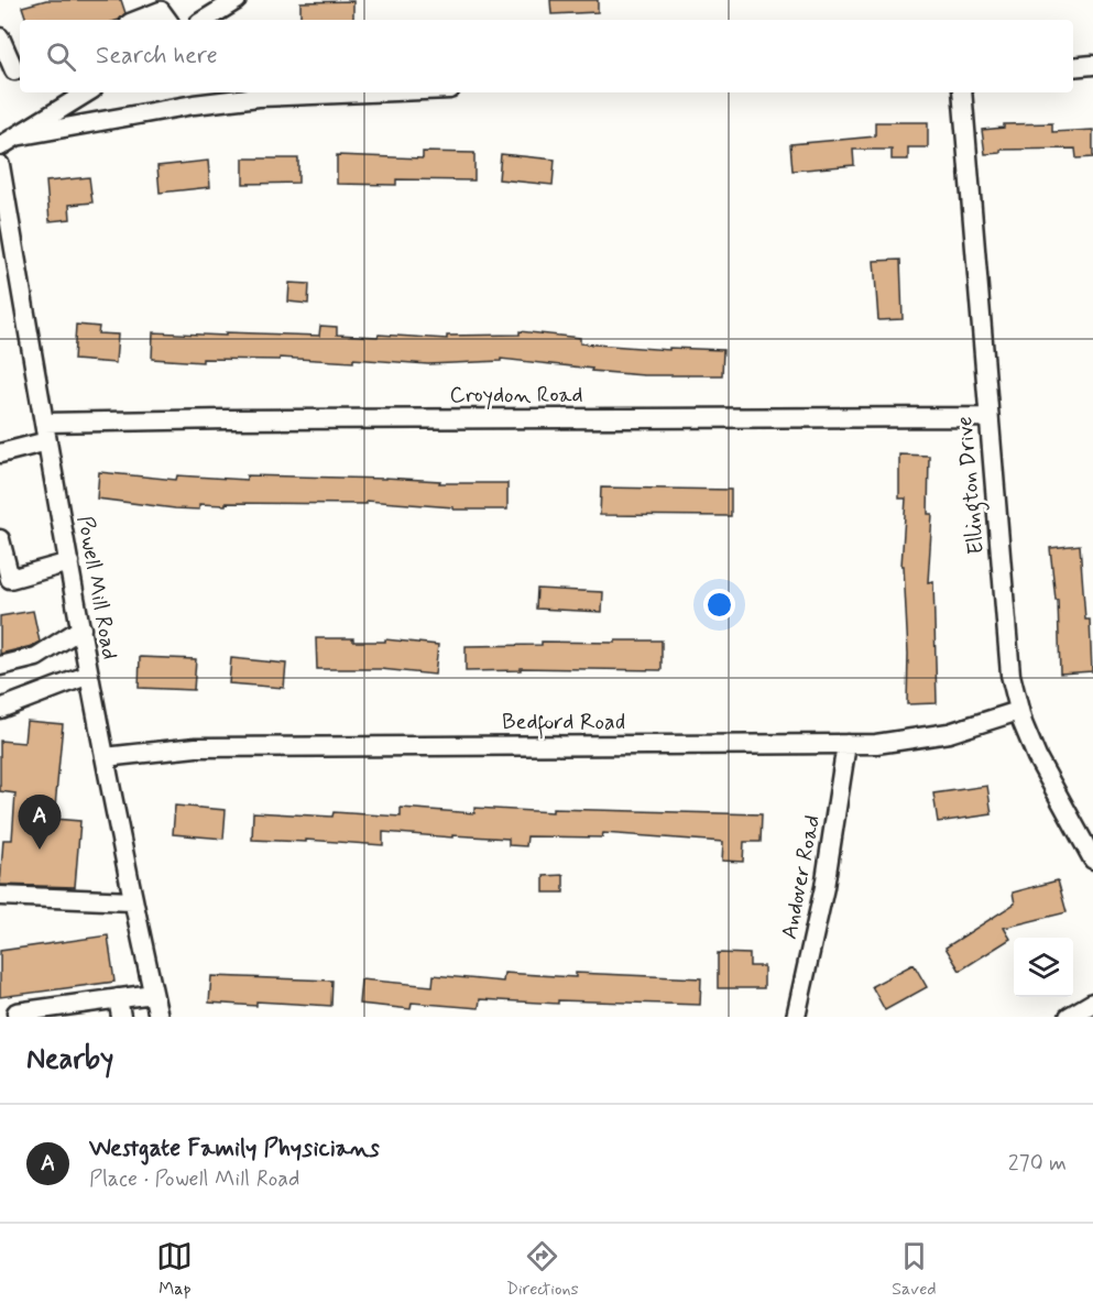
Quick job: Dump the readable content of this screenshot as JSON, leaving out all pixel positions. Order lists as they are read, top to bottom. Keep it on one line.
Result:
{"streets":{"street":["Croydon Road","Ellington Drive","Powell Mill Road","Bedford Road","Andover Road"]},"crossings":[["Croydon Road","Ellington Drive"],["Croydon Road","Powell Mill Road"],["Ellington Drive","Bedford Road"],["Powell Mill Road","Bedford Road"],["Bedford Road","Andover Road"]],"page":{"search":"Search here","pins":"A","heading":"Nearby","list":[{"mark":"A","name":"Westgate Family Physicians","note":"Place · Powell Mill Road","value":"270 m"}],"nav":["Map","Directions","Saved"]}}
